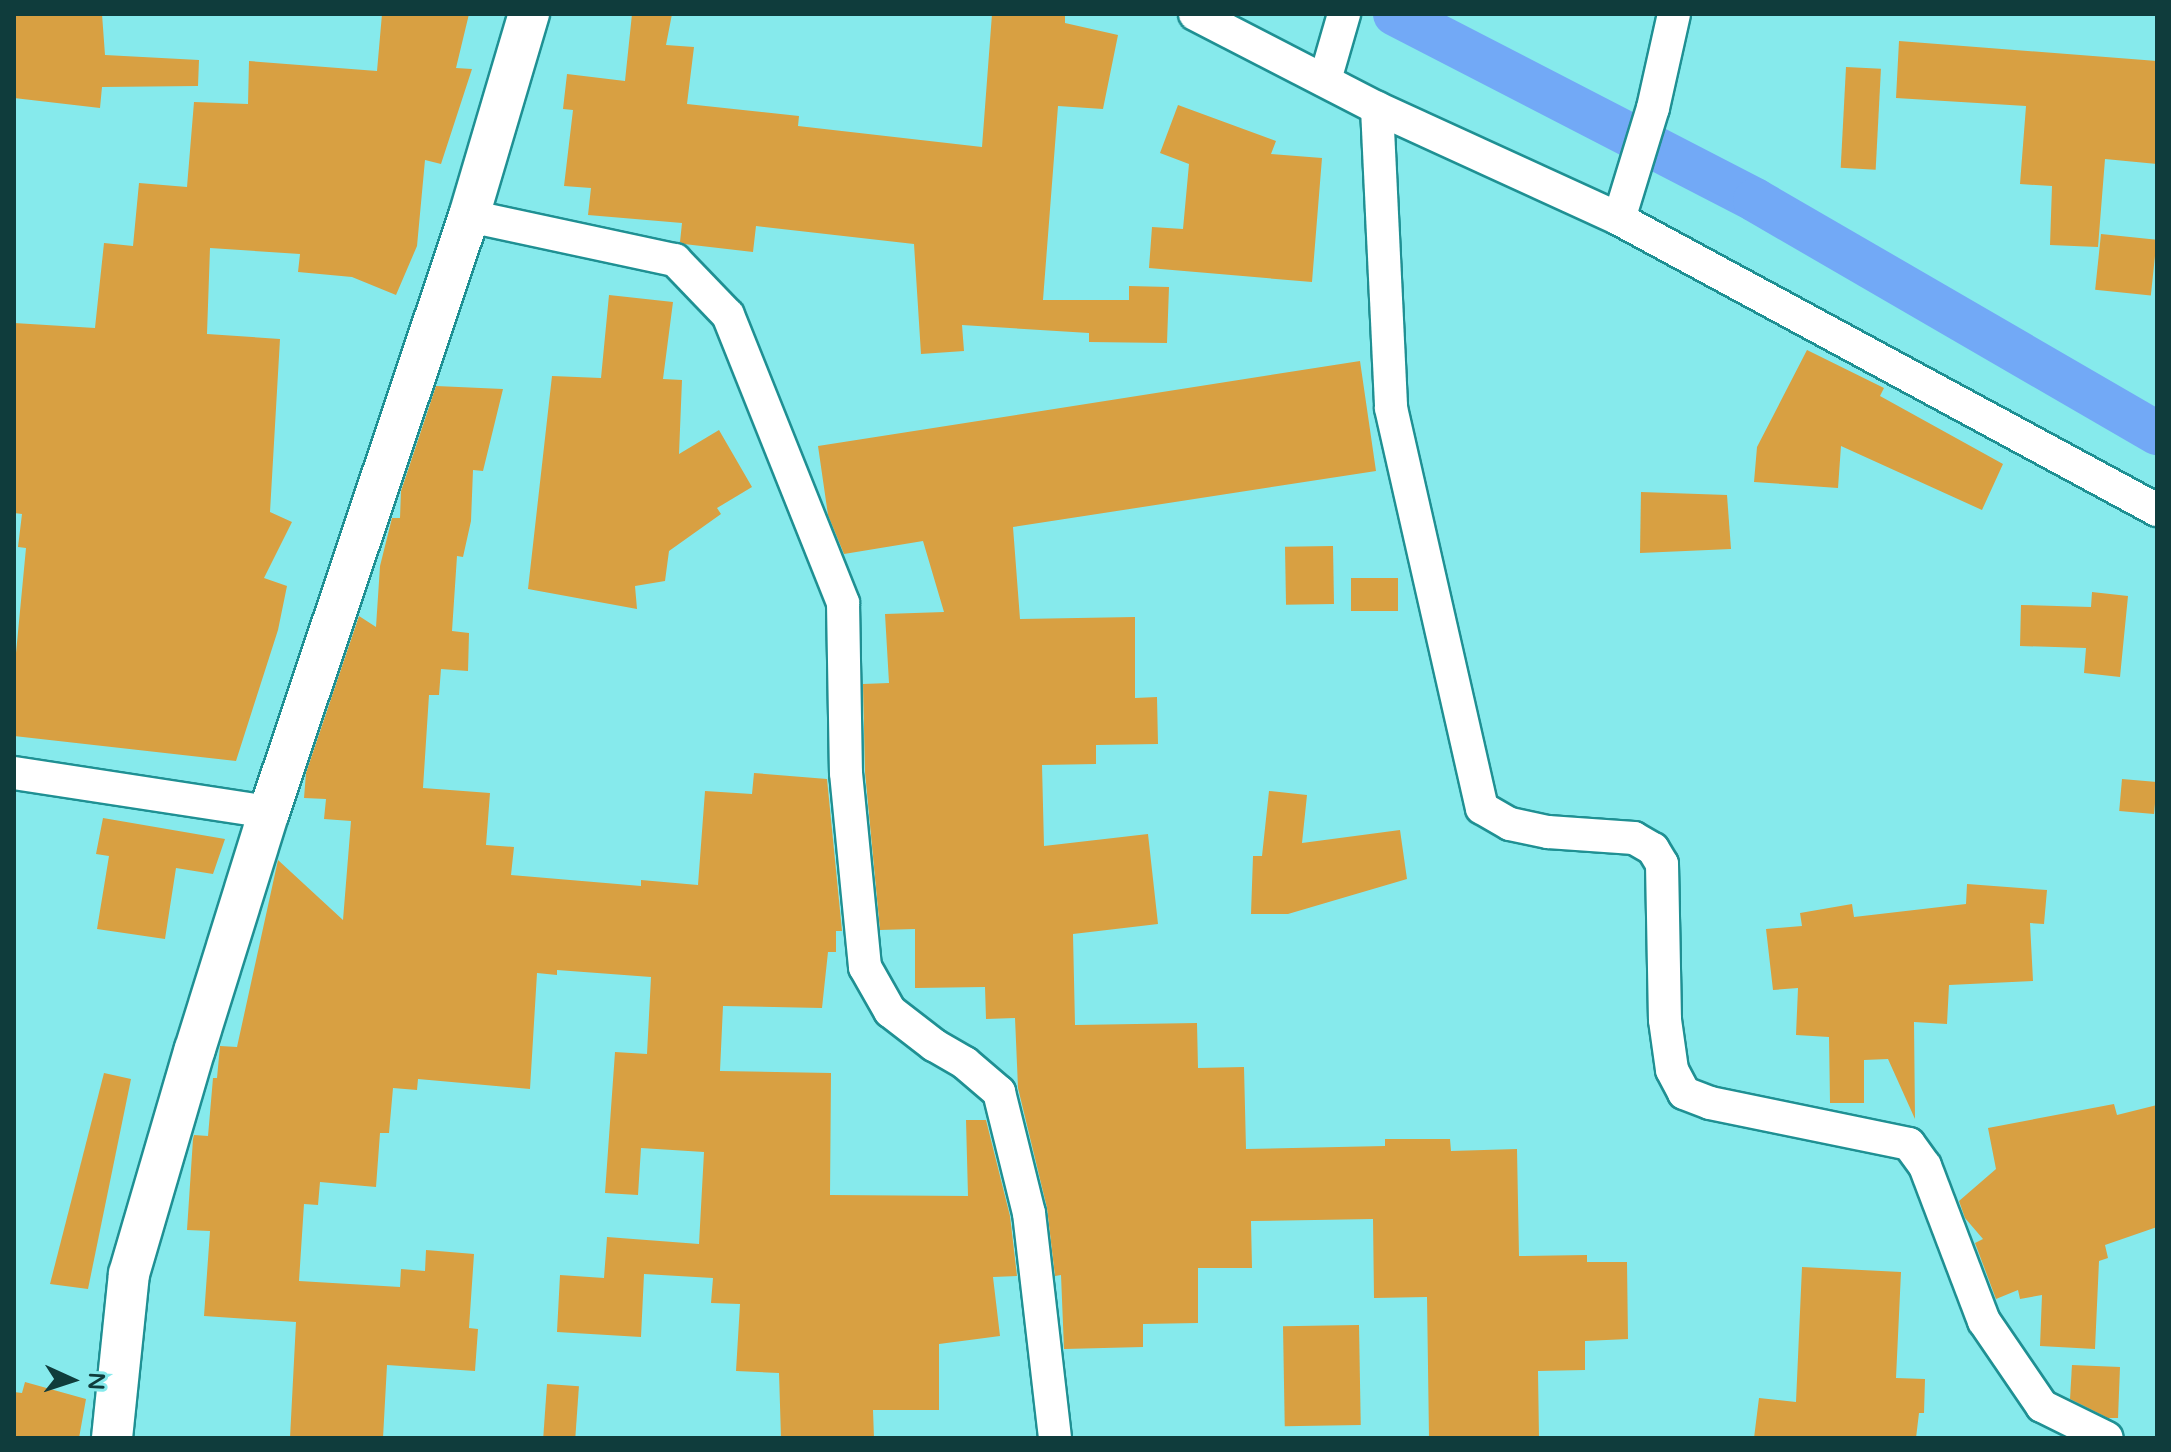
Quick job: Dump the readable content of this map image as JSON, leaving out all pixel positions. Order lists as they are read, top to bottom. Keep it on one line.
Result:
{"north":"right"}
